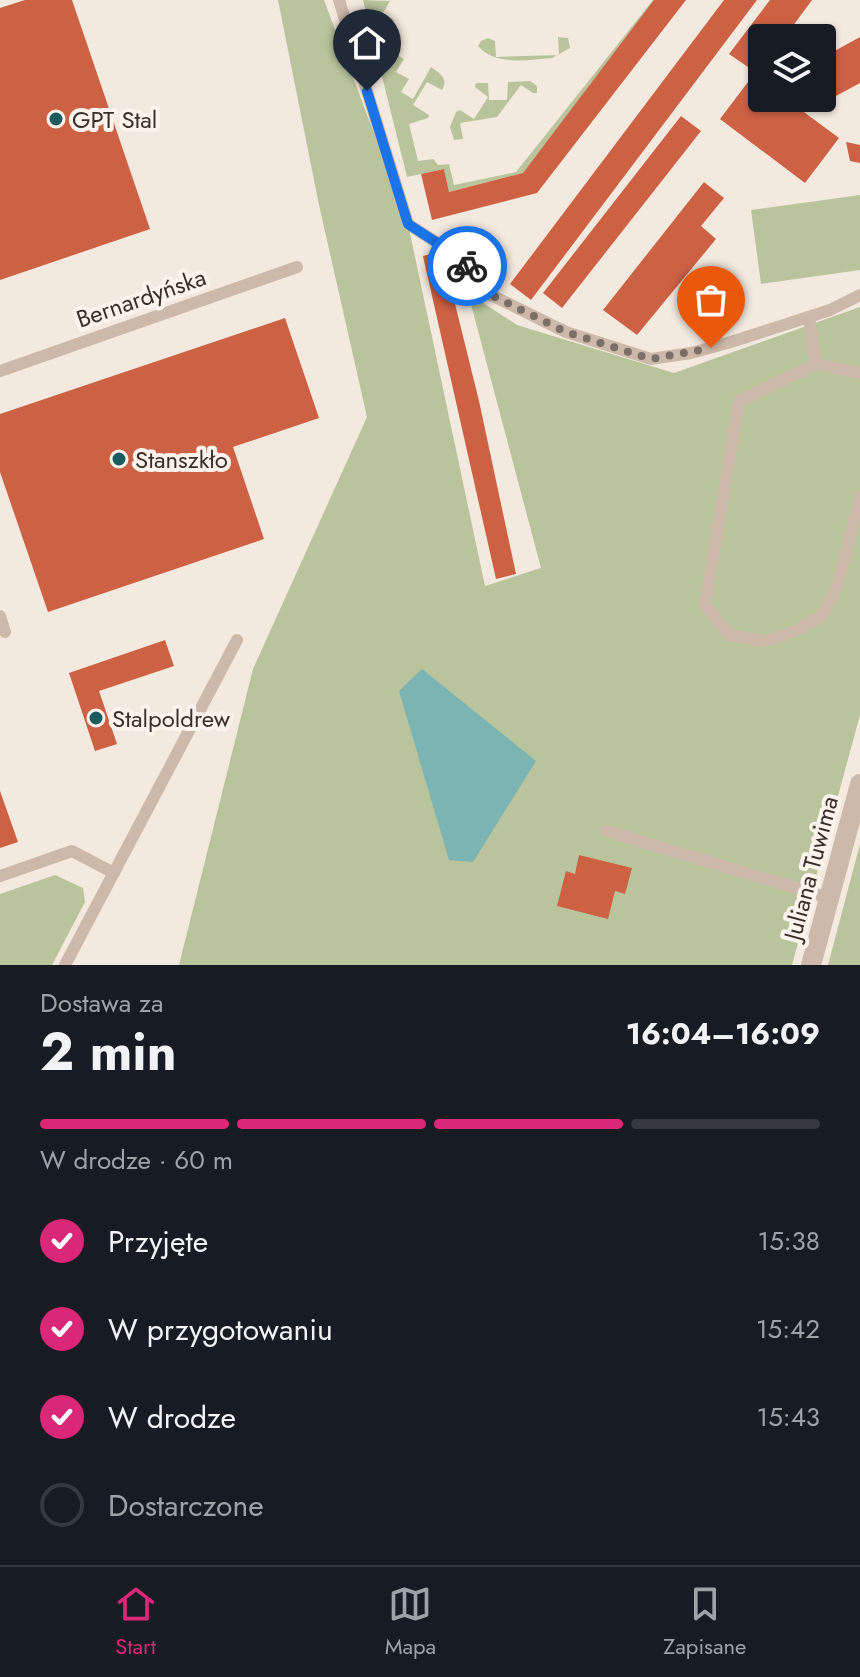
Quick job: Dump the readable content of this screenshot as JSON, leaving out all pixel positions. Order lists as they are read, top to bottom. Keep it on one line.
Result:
{"streets":{"street":["Juliana Tuwima"],"lane":["Bernardyńska"]},"places":["GPT Stal","Stanszkło","Stalpoldrew"],"page":{"heading":["2 min","Dostawa za","16:04–16:09"],"bar":"W drodze · 60 m","list":[["Przyjęte","15:38"],["W przygotowaniu","15:42"],["W drodze","15:43"],"Dostarczone"],"tabs":["Start","Mapa","Zapisane"]}}
